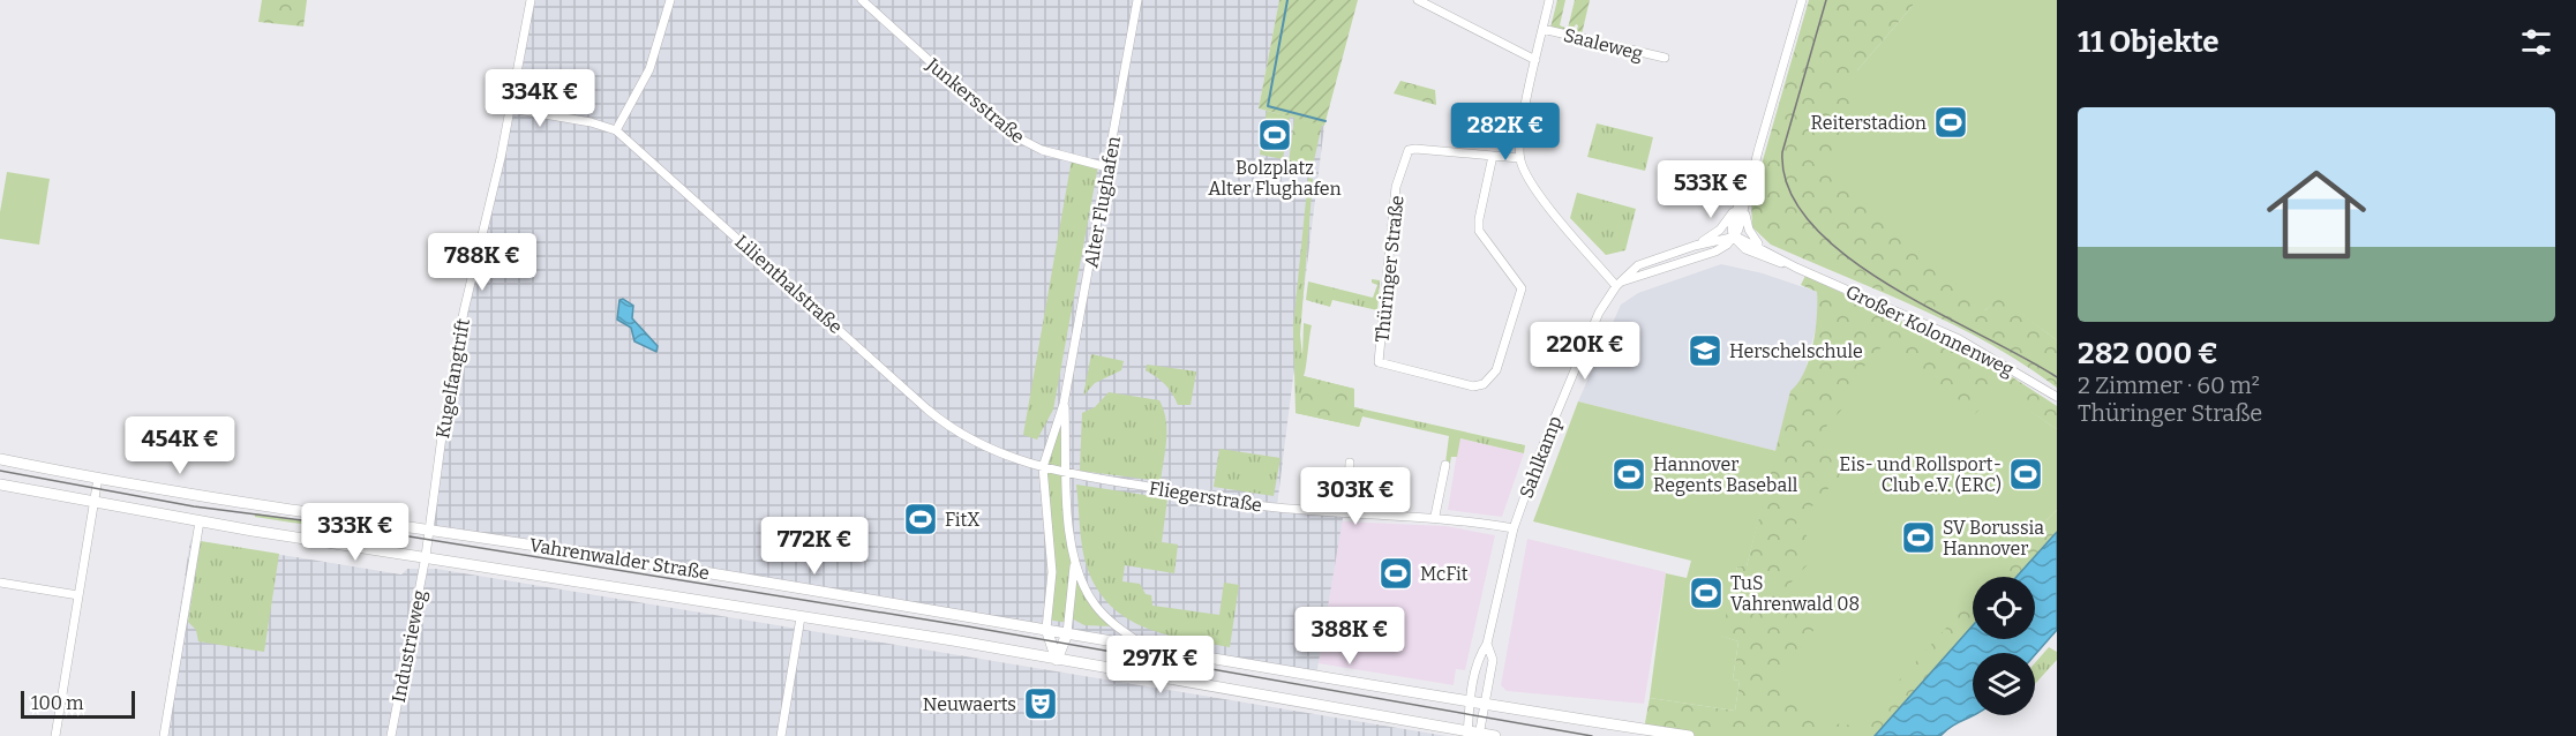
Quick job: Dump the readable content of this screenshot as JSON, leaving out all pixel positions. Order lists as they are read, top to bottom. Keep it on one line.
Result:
{"streets":{"main road":["Vahrenwalder Straße"],"street":["Saaleweg","Junkersstraße","Alter Flughafen","Thüringer Straße","Lilienthalstraße","Großer Kolonnenweg","Kugelfangtrift","Sahlkamp","Fliegerstraße","Industrieweg"]},"crossings":[["Junkersstraße","Alter Flughafen"],["Alter Flughafen","Lilienthalstraße"],["Alter Flughafen","Fliegerstraße"],["Alter Flughafen","Vahrenwalder Straße"],["Lilienthalstraße","Kugelfangtrift"],["Lilienthalstraße","Fliegerstraße"],["Großer Kolonnenweg","Sahlkamp"],["Kugelfangtrift","Vahrenwalder Straße"],["Kugelfangtrift","Industrieweg"],["Sahlkamp","Fliegerstraße"],["Sahlkamp","Vahrenwalder Straße"],["Vahrenwalder Straße","Industrieweg"]],"places":{"sports":["Reiterstadion","Bolzplatz Alter Flughafen","Hannover Regents Baseball","Eis- und Rollsport- Club e.V. (ERC)","FitX","SV Borussia Hannover","McFit","TuS Vahrenwald 08"],"school or university":["Herschelschule"],"theatre":["Neuwaerts"]},"scale_bar":"100 m","page":{"heading":"11 Objekte","price":["334K €","282K €","533K €","788K €","220K €","454K €","303K €","333K €","772K €","388K €","297K €"],"list":[{"name":"282 000 €","note":"2 Zimmer · 60 m² · Thüringer Straße"}],"scale":"100 m"}}
